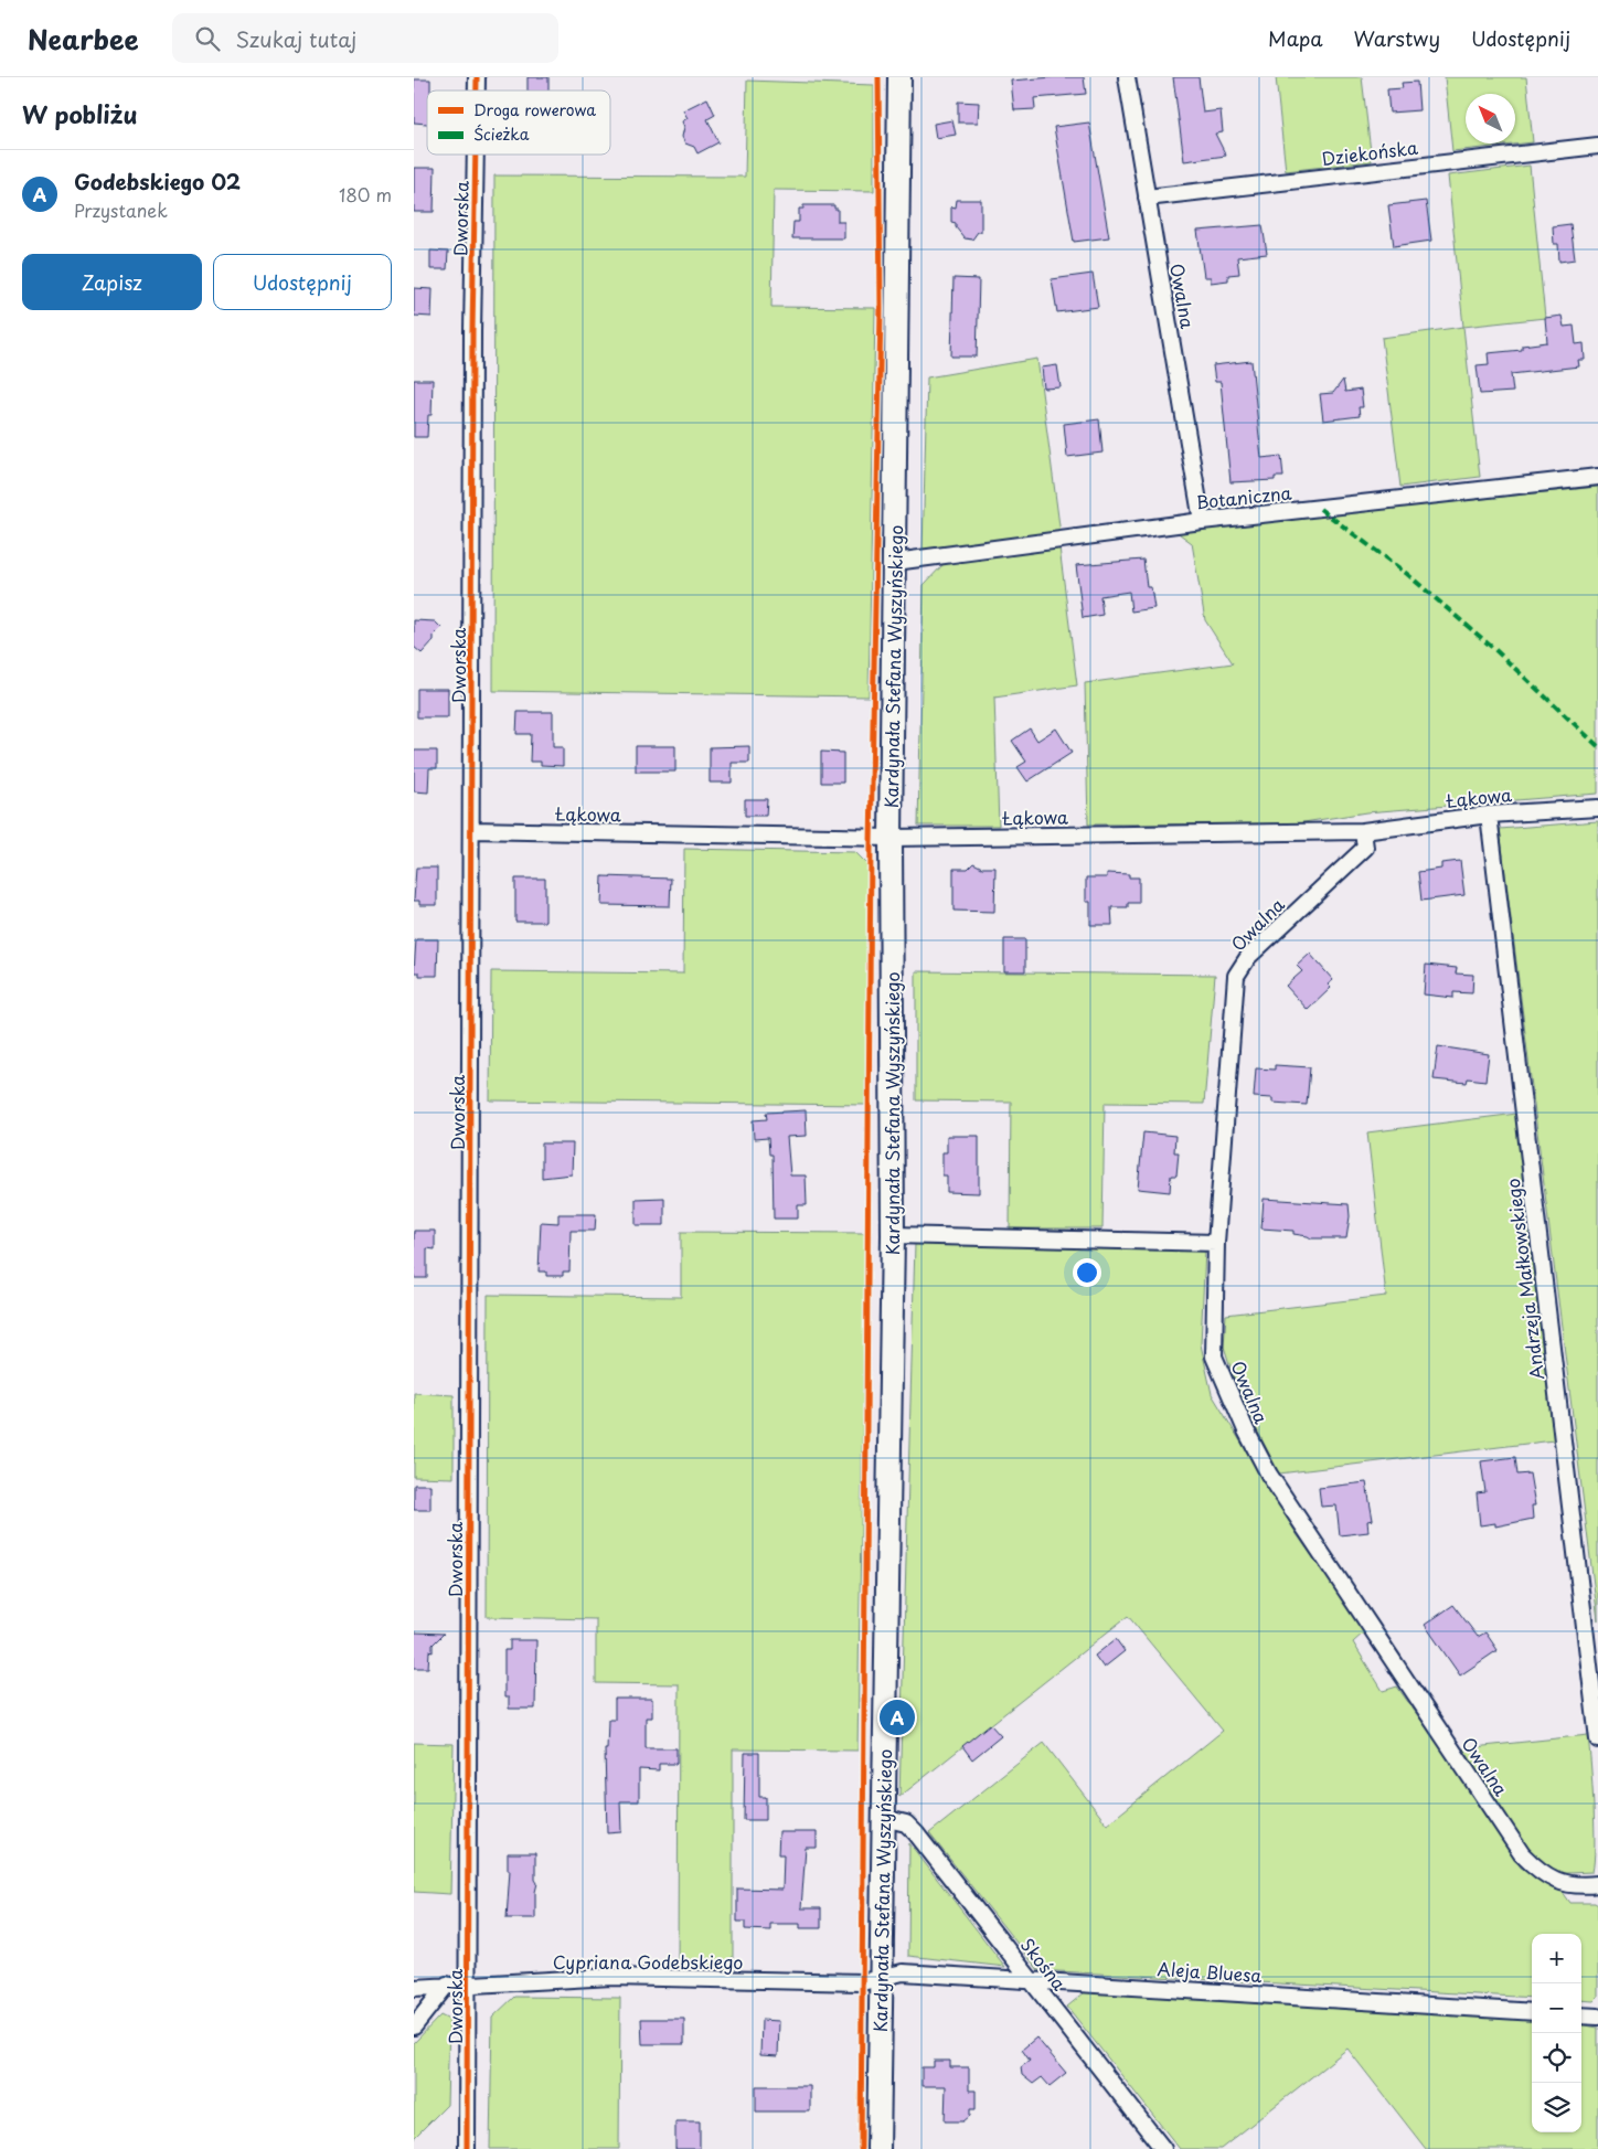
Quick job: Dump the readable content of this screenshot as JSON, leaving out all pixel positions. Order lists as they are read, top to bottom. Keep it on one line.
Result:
{"streets":{"main road":["Kardynała Stefana Wyszyńskiego"],"street":["Dziekońska","Dworska","Owalna","Botaniczna","Łąkowa","Andrzeja Małkowskiego","Cypriana Godebskiego","Skośna","Aleja Bluesa"]},"crossings":[["Dziekońska","Owalna"],["Dworska","Łąkowa"],["Dworska","Cypriana Godebskiego"],["Owalna","Botaniczna"],["Owalna","Łąkowa"],["Botaniczna","Kardynała Stefana Wyszyńskiego"],["Kardynała Stefana Wyszyńskiego","Łąkowa"],["Kardynała Stefana Wyszyńskiego","Cypriana Godebskiego"],["Kardynała Stefana Wyszyńskiego","Skośna"],["Kardynała Stefana Wyszyńskiego","Aleja Bluesa"],["Łąkowa","Andrzeja Małkowskiego"],["Cypriana Godebskiego","Aleja Bluesa"],["Skośna","Aleja Bluesa"]],"legend":["Droga rowerowa","Ścieżka"],"north":"top left","page":{"header":"Nearbee","search":"Szukaj tutaj","nav":["Mapa","Warstwy","Udostępnij"],"heading":"W pobliżu","list":[{"mark":"A","name":"Godebskiego 02","note":"Przystanek","value":"180 m"}],"buttons":["Zapisz","Udostępnij"],"pins":"A","map_buttons":["+","−"]}}
